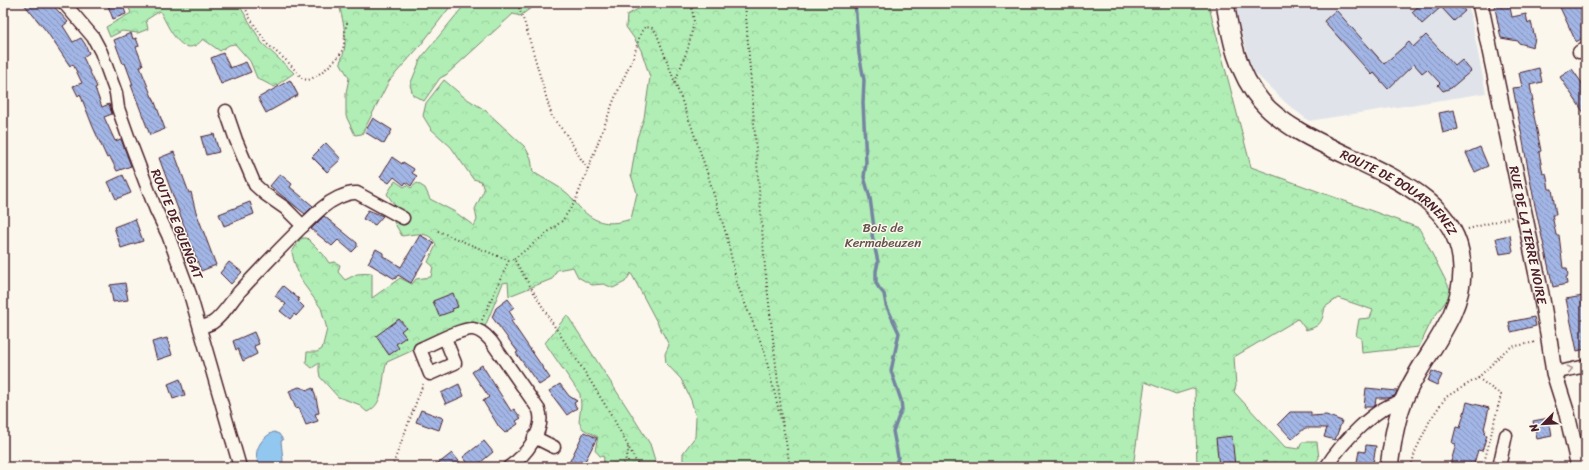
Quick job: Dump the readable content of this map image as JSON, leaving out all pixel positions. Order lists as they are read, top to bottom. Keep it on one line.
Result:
{"streets":{"main road":["ROUTE DE DOUARNENEZ"],"street":["ROUTE DE GUENGAT","RUE DE LA TERRE NOIRE"]},"parks":["Bois de Kermabeuzen"],"north":"bottom left"}
